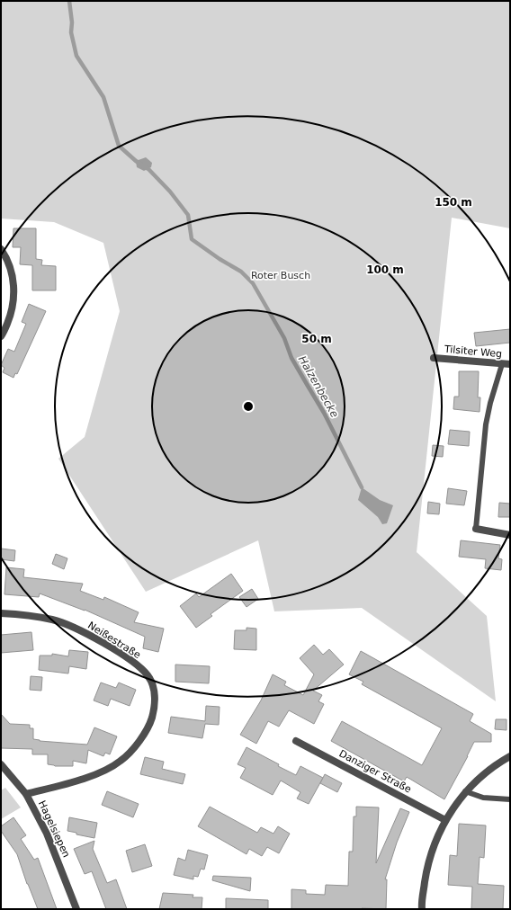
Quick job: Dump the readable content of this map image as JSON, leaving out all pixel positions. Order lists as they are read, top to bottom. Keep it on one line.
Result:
{"streets":{"street":["Tilsiter Weg","Neißestraße","Danziger Straße","Hagelsiepen"]},"crossings":[["Neißestraße","Hagelsiepen"]],"water":["Halzenbecke"],"parks":["Roter Busch"],"rings":["150 m","100 m","50 m"]}
